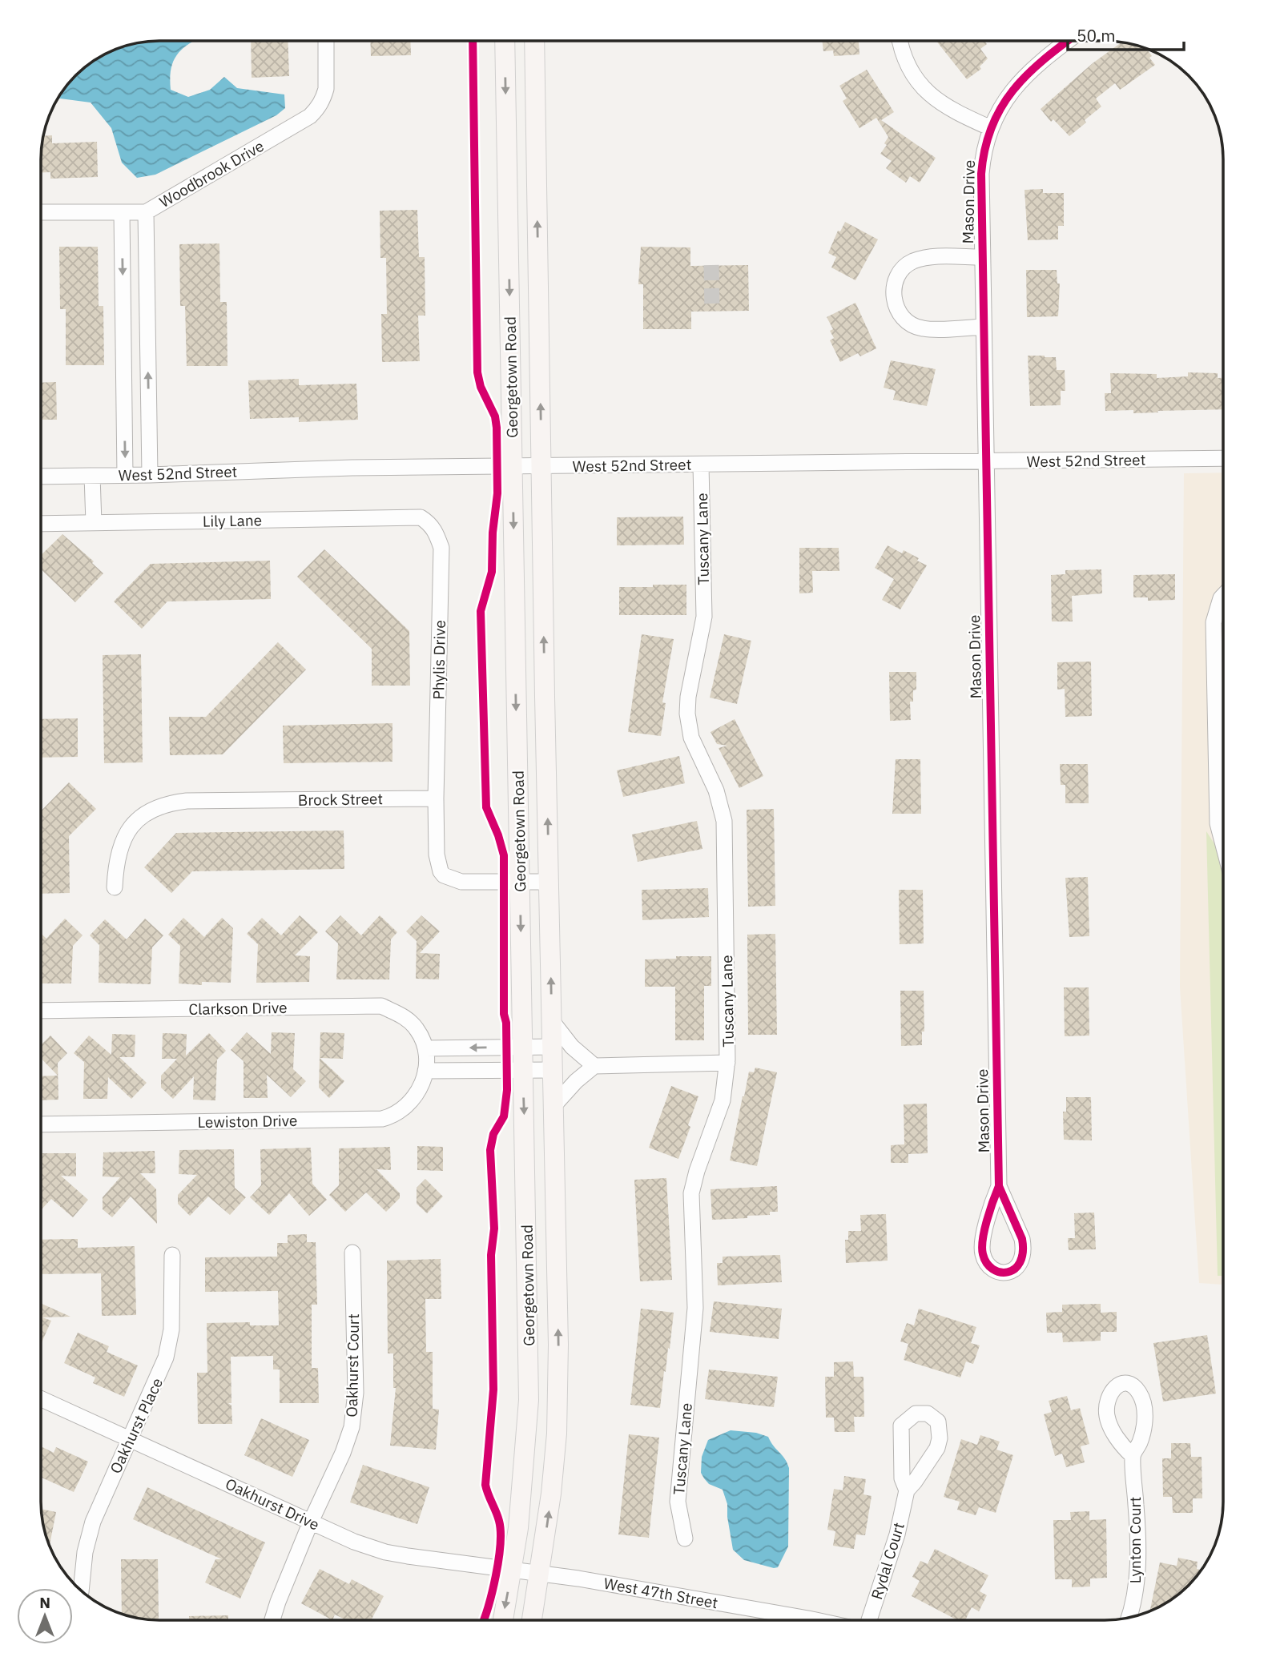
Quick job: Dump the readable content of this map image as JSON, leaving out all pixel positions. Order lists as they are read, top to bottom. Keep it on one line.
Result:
{"streets":{"main road":["Georgetown Road"],"street":["Woodbrook Drive","Mason Drive","West 52nd Street","Lily Lane","Tuscany Lane","Phylis Drive","Brock Street","Clarkson Drive","Lewiston Drive","Oakhurst Court","Oakhurst Place","Oakhurst Drive","Lynton Court","Rydal Court","West 47th Street"]},"crossings":[["Woodbrook Drive","West 52nd Street"],["Mason Drive","West 52nd Street"],["Georgetown Road","West 52nd Street"],["Georgetown Road","Oakhurst Drive"],["Georgetown Road","West 47th Street"],["West 52nd Street","Tuscany Lane"],["Lily Lane","Phylis Drive"],["Phylis Drive","Brock Street"],["Clarkson Drive","Lewiston Drive"],["Oakhurst Court","Oakhurst Drive"],["Oakhurst Place","Oakhurst Drive"],["Oakhurst Drive","West 47th Street"]],"scale_bar":"50 m","north":"top"}
